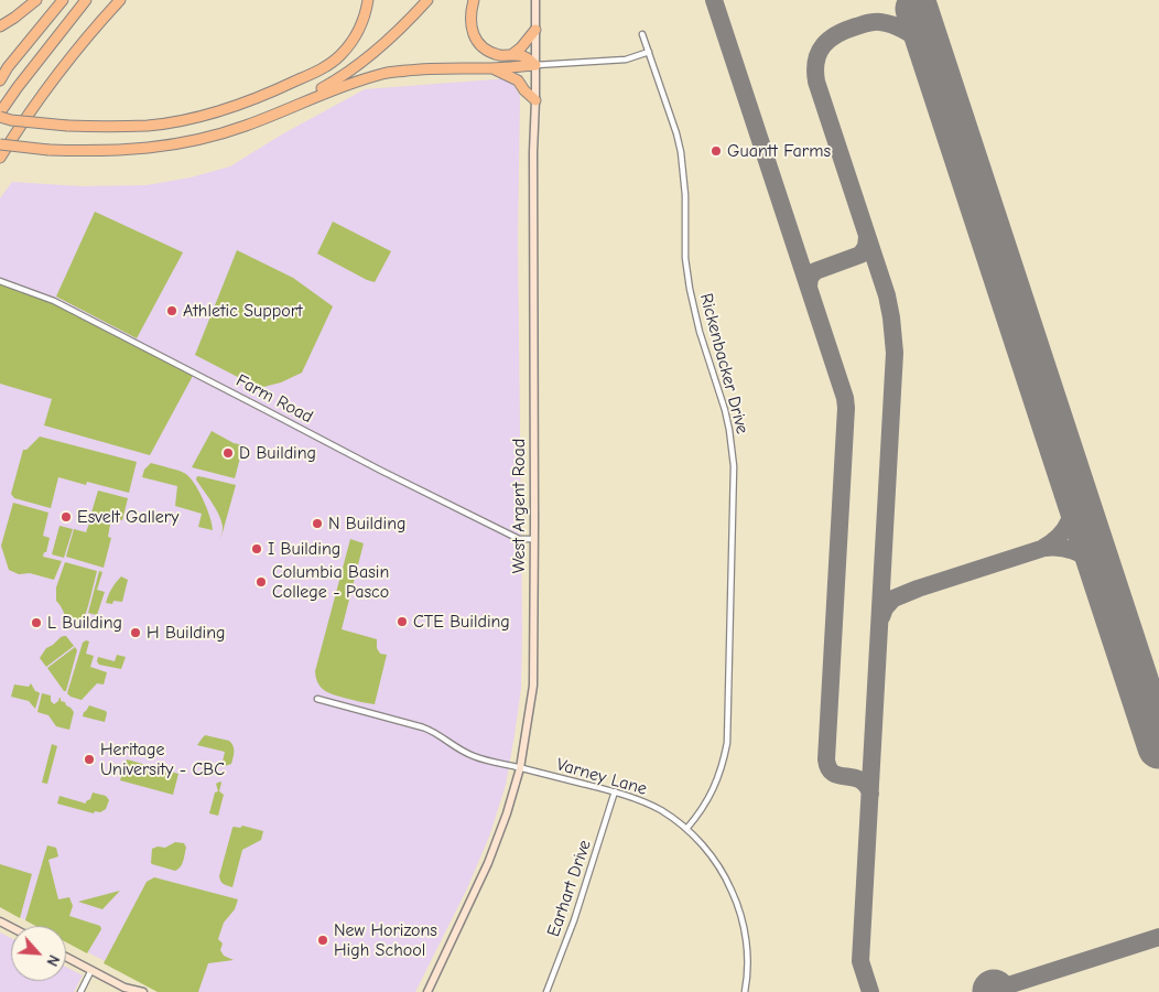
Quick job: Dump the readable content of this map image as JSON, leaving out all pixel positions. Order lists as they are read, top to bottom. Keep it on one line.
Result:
{"streets":{"main road":["West Argent Road"],"street":["Rickenbacker Drive","Farm Road","Varney Lane","Earhart Drive"]},"crossings":[["Rickenbacker Drive","Varney Lane"],["Farm Road","West Argent Road"],["West Argent Road","Varney Lane"],["Varney Lane","Earhart Drive"]],"places":["Guantt Farms","Athletic Support","D Building","Esvelt Gallery","N Building","I Building","Columbia Basin College - Pasco","CTE Building","L Building","H Building","Heritage University - CBC","New Horizons High School"],"north":"bottom right"}
